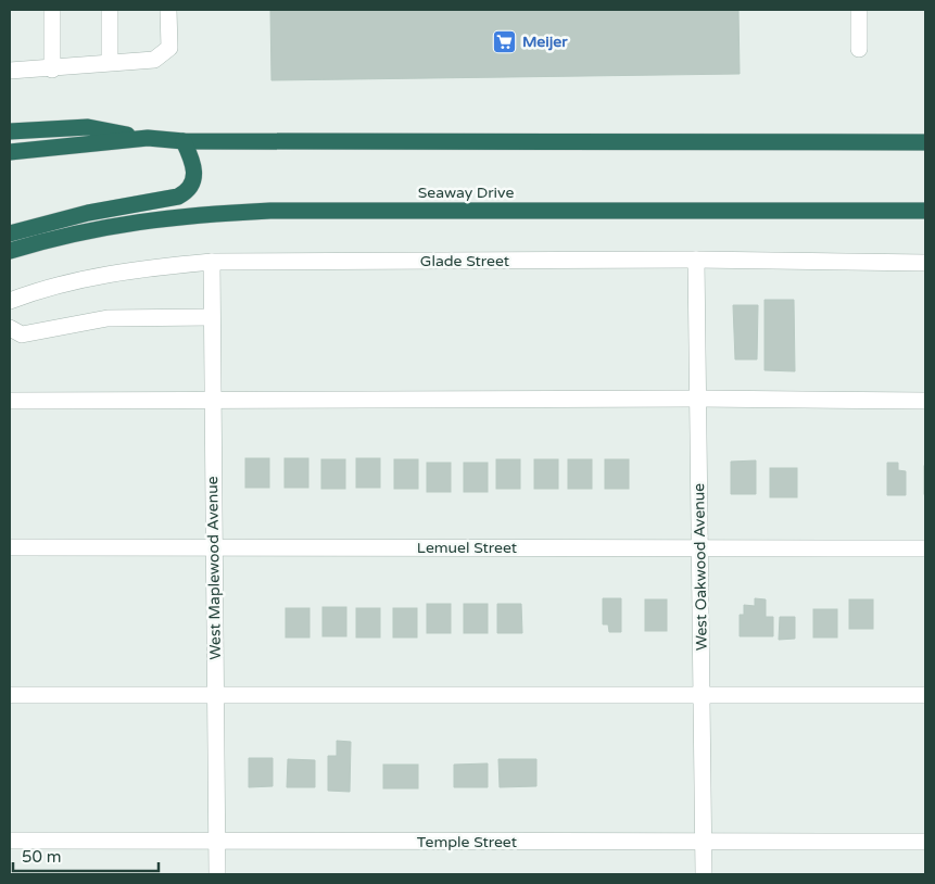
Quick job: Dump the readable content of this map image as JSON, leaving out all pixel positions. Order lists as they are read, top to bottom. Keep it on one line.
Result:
{"streets":{"highway":["Seaway Drive"],"street":["Glade Street","Lemuel Street","West Oakwood Avenue","West Maplewood Avenue","Temple Street"]},"crossings":[["Glade Street","West Oakwood Avenue"],["Glade Street","West Maplewood Avenue"],["Lemuel Street","West Oakwood Avenue"],["Lemuel Street","West Maplewood Avenue"],["West Oakwood Avenue","Temple Street"],["West Maplewood Avenue","Temple Street"]],"places":{"supermarket":["Meijer"]},"scale_bar":"50 m"}
